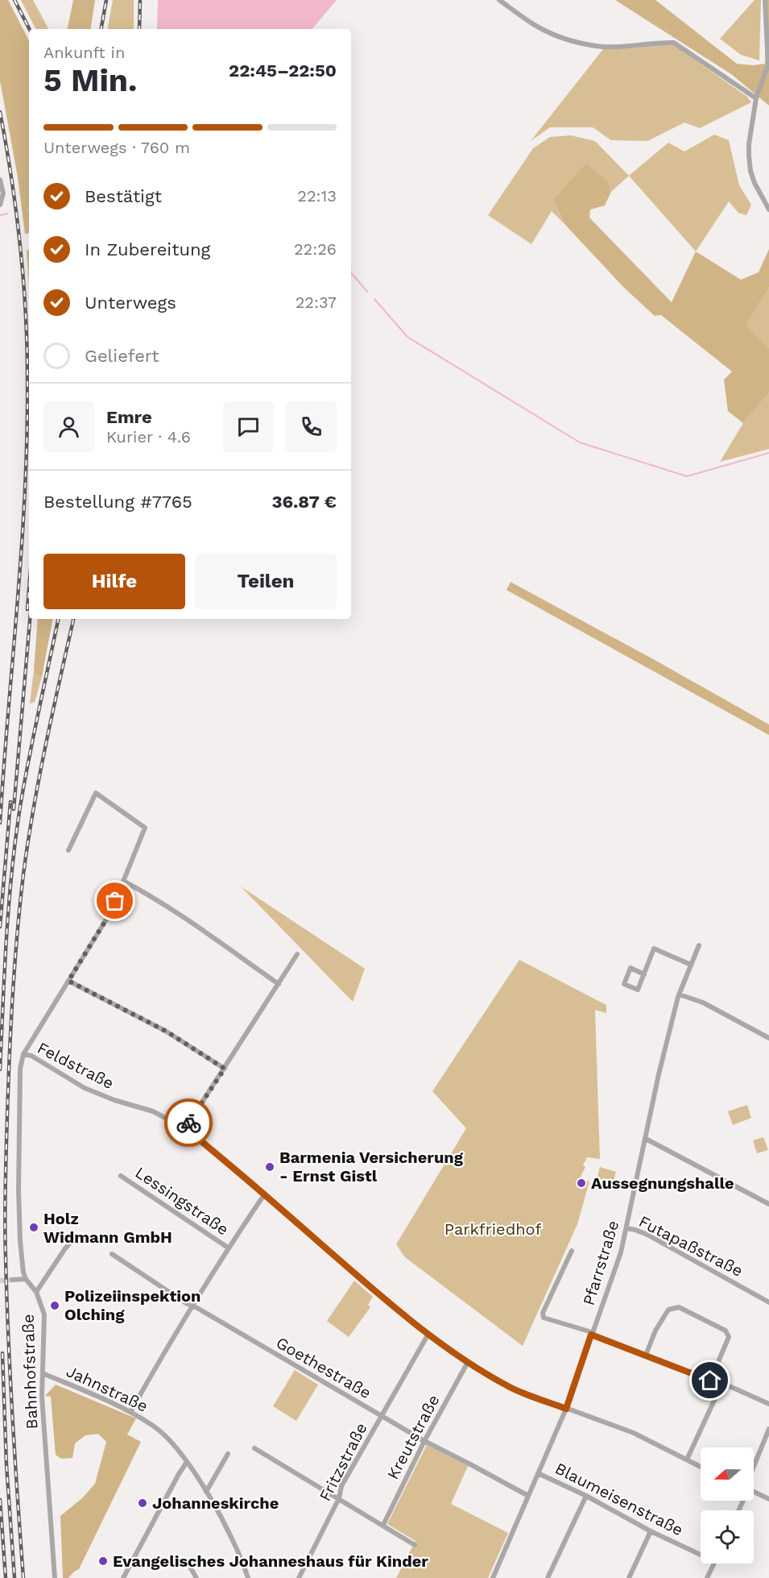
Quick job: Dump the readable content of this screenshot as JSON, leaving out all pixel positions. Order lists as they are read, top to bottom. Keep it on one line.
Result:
{"streets":{"street":["Feldstraße","Lessingstraße","Futapaßstraße","Pfarrstraße","Goethestraße","Bahnhofstraße","Jahnstraße","Kreutstraße","Fritzstraße","Blaumeisenstraße"]},"crossings":[["Feldstraße","Pfarrstraße"],["Feldstraße","Bahnhofstraße"],["Feldstraße","Kreutstraße"],["Feldstraße","Fritzstraße"],["Futapaßstraße","Pfarrstraße"],["Pfarrstraße","Goethestraße"],["Pfarrstraße","Blaumeisenstraße"],["Goethestraße","Kreutstraße"],["Goethestraße","Fritzstraße"],["Bahnhofstraße","Jahnstraße"]],"parks":["Parkfriedhof"],"places":["Barmenia Versicherung - Ernst Gistl","Aussegnungshalle","Holz Widmann GmbH","Polizeiinspektion Olching","Johanneskirche","Evangelisches Johanneshaus für Kinder"],"north":"left","page":{"heading":["5 Min.","Ankunft in","22:45–22:50"],"panel":["Emre","Kurier · 4.6","Bestellung #7765","36.87 €"],"bar":"Unterwegs · 760 m","list":[["Bestätigt","22:13"],["In Zubereitung","22:26"],["Unterwegs","22:37"],"Geliefert"],"buttons":["Hilfe","Teilen"]}}
